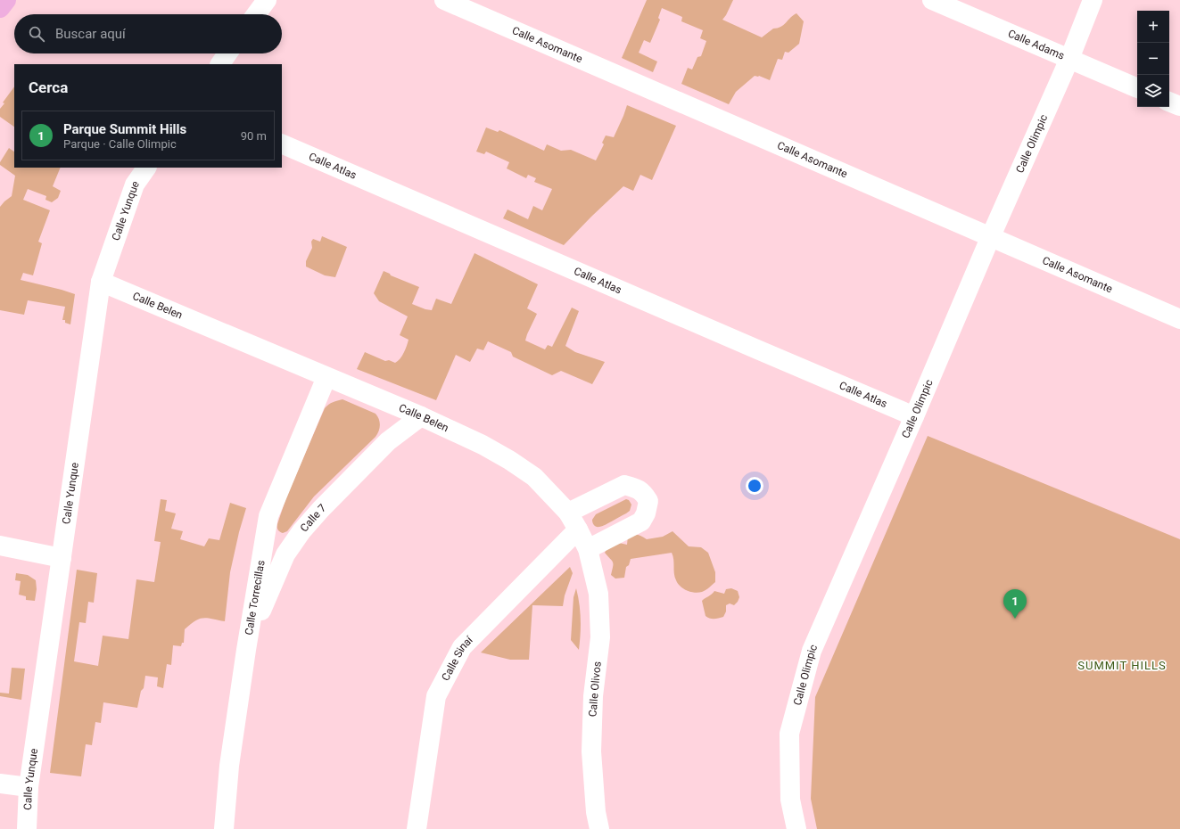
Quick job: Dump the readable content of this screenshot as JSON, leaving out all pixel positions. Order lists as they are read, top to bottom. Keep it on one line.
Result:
{"streets":{"street":["Calle Asomante","Calle Adams","Calle Olimpic","Calle Atlas","Calle Yunque","Calle Belen","Calle 7","Calle Torrecillas","Calle Sinaí","Calle Olivos"]},"crossings":[["Calle Asomante","Calle Olimpic"],["Calle Adams","Calle Olimpic"],["Calle Olimpic","Calle Atlas"],["Calle Yunque","Calle Belen"],["Calle Belen","Calle 7"],["Calle Belen","Calle Torrecillas"],["Calle Belen","Calle Sinaí"],["Calle Belen","Calle Olivos"],["Calle 7","Calle Torrecillas"],["Calle Sinaí","Calle Olivos"]],"districts":["SUMMIT HILLS"],"page":{"map_buttons":["+","−"],"search":"Buscar aquí","heading":"Cerca","list":[{"mark":"1","name":"Parque Summit Hills","note":"Parque · Calle Olimpic","value":"90 m"}],"pins":"1"}}
